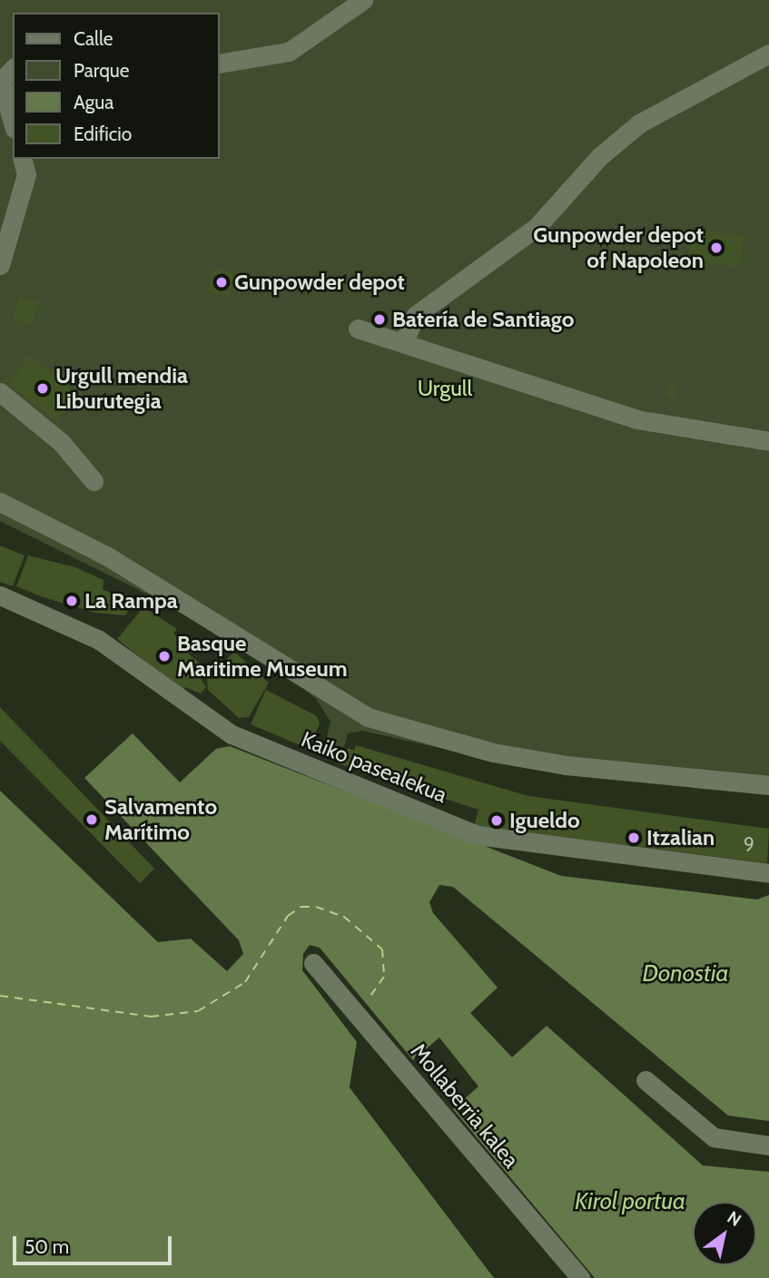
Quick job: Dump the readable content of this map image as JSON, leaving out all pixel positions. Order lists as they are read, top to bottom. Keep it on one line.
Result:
{"streets":{"street":["Kaiko pasealekua","Mollaberria kalea"]},"water":["Donostia","Kirol portua"],"parks":["Urgull"],"places":["Gunpowder depot of Napoleon","Gunpowder depot","Batería de Santiago","Urgull mendia Liburutegia","La Rampa","Basque Maritime Museum","Salvamento Marítimo","Igueldo","Itzalian"],"house_numbers":["9"],"legend":["Calle","Parque","Agua","Edificio"],"scale_bar":"50 m","north":"top right"}
